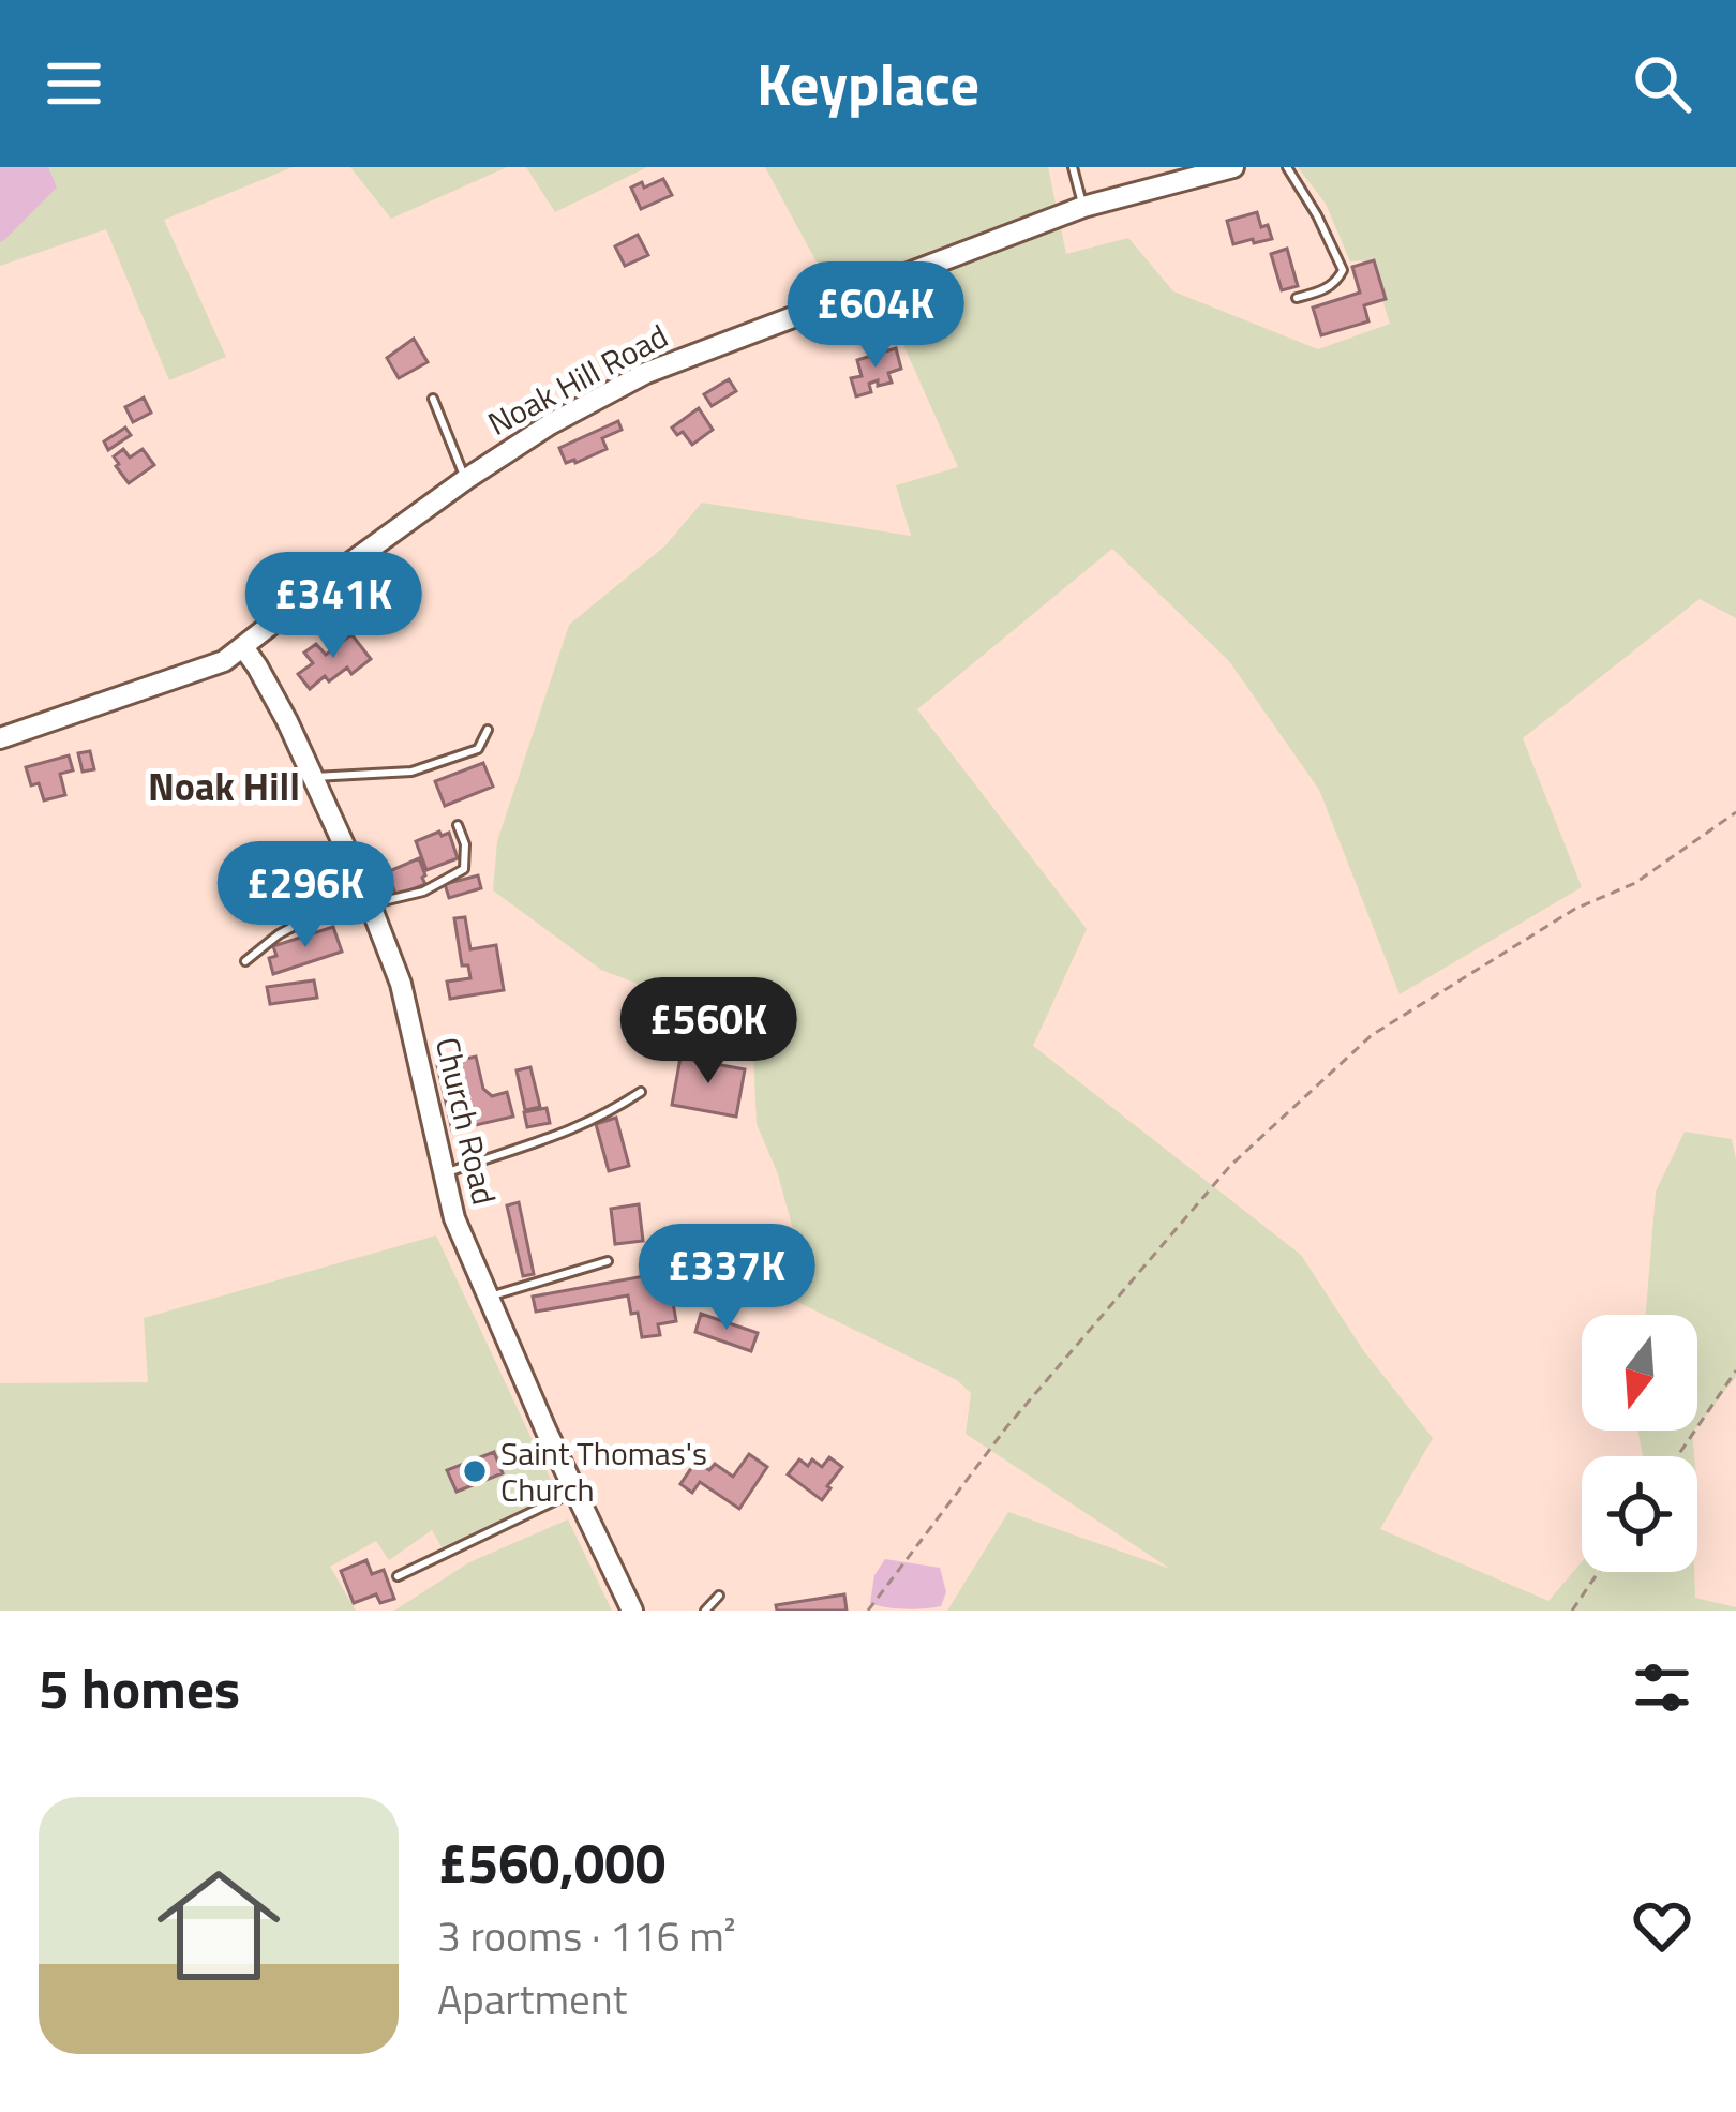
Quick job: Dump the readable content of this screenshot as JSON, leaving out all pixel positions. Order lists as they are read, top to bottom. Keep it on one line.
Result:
{"streets":{"street":["Noak Hill Road","Church Road"]},"crossings":[["Noak Hill Road","Church Road"]],"districts":["Noak Hill"],"places":["Saint Thomas's Church"],"north":"bottom","page":{"header":"Keyplace","price":["£604K","£341K","£296K","£560K","£337K"],"heading":"5 homes","list":[{"name":"£560,000","note":"3 rooms · 116 m² · Apartment"}]}}
